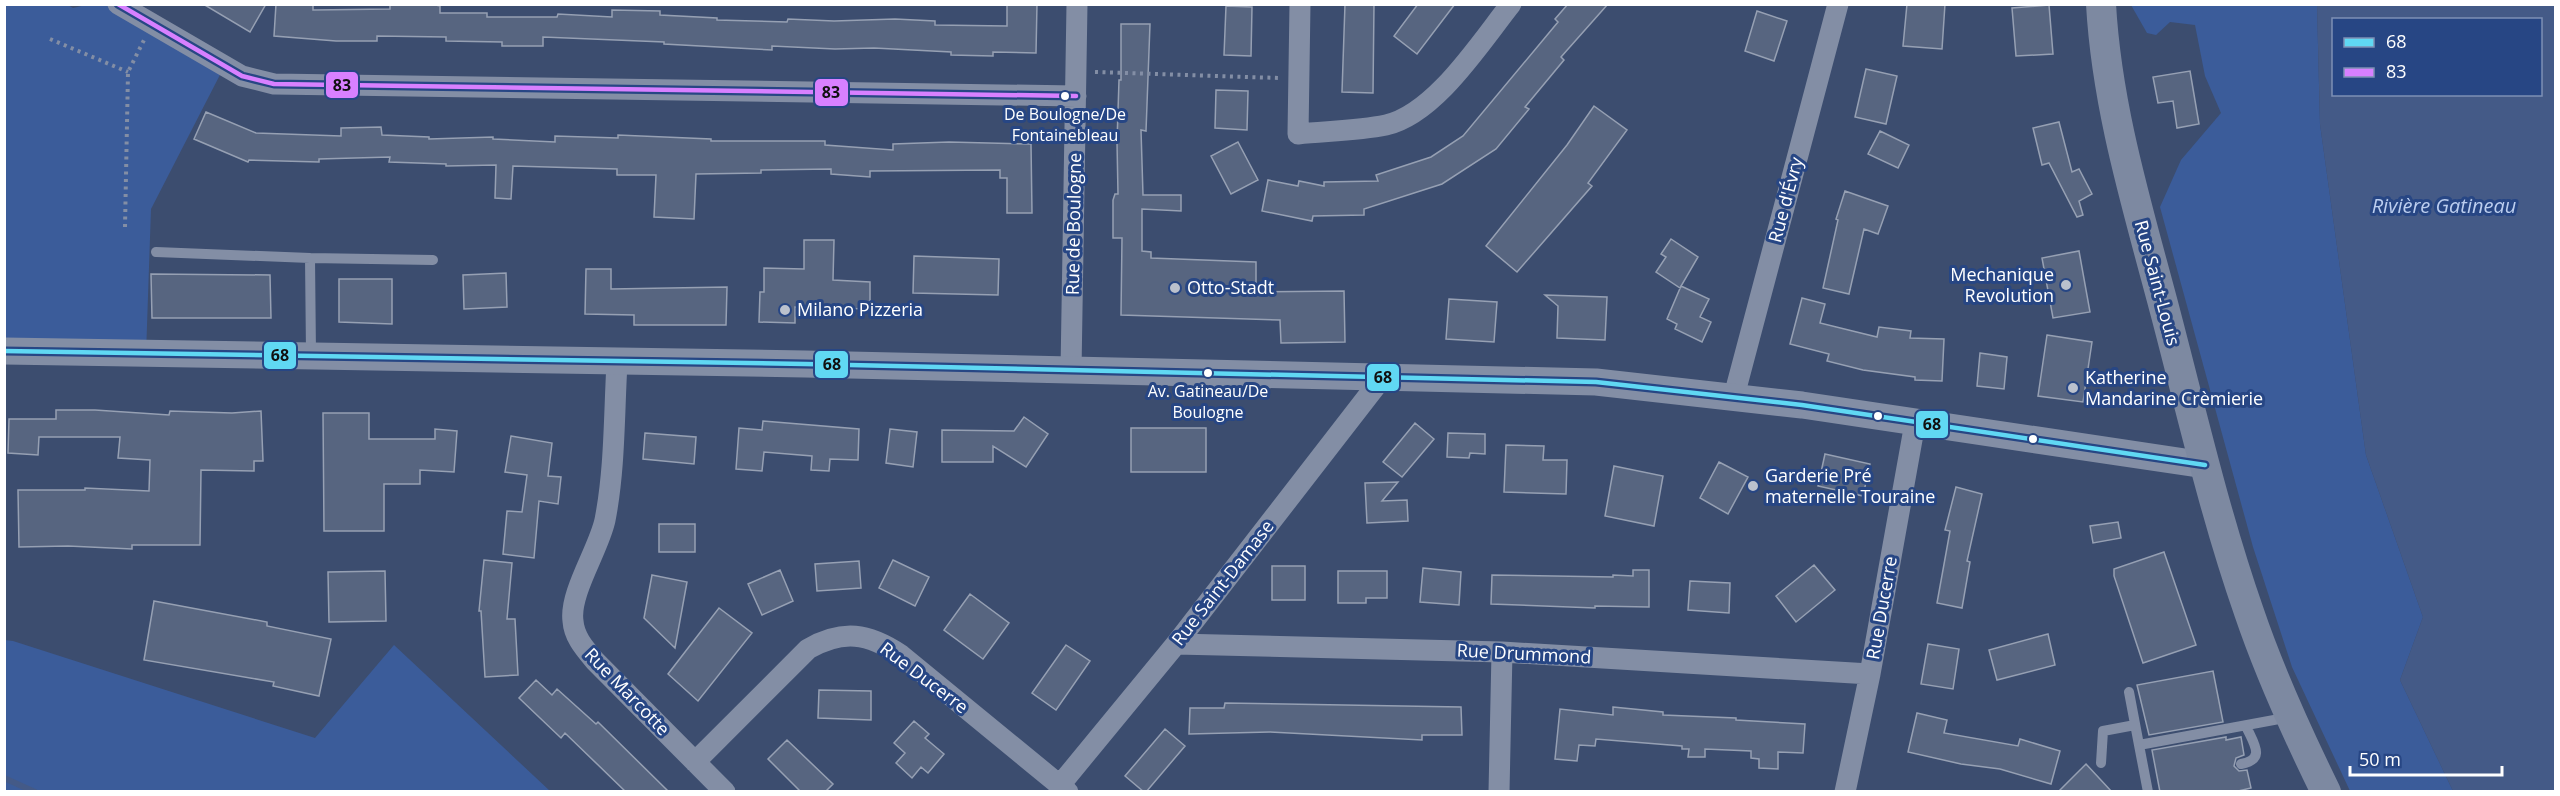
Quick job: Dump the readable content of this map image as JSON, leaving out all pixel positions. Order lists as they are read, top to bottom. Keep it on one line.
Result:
{"streets":{"main road":["Rue Saint-Louis"],"street":["Rue d'Évry","Rue de Boulogne","Rue Saint-Damase","Rue Ducerre","Rue Drummond","Rue Marcotte"]},"crossings":[["Rue Saint-Damase","Rue Ducerre"],["Rue Saint-Damase","Rue Drummond"],["Rue Ducerre","Rue Drummond"],["Rue Ducerre","Rue Marcotte"]],"water":["Rivière Gatineau"],"places":["De Boulogne/De Fontainebleau","Mechanique Revolution","Otto-Stadt","Milano Pizzeria","Av. Gatineau/De Boulogne","Katherine Mandarine Crèmierie","Garderie Pré maternelle Touraine"],"lines":["transit line 83","transit line 68"],"legend":["68","83"],"scale_bar":"50 m"}
